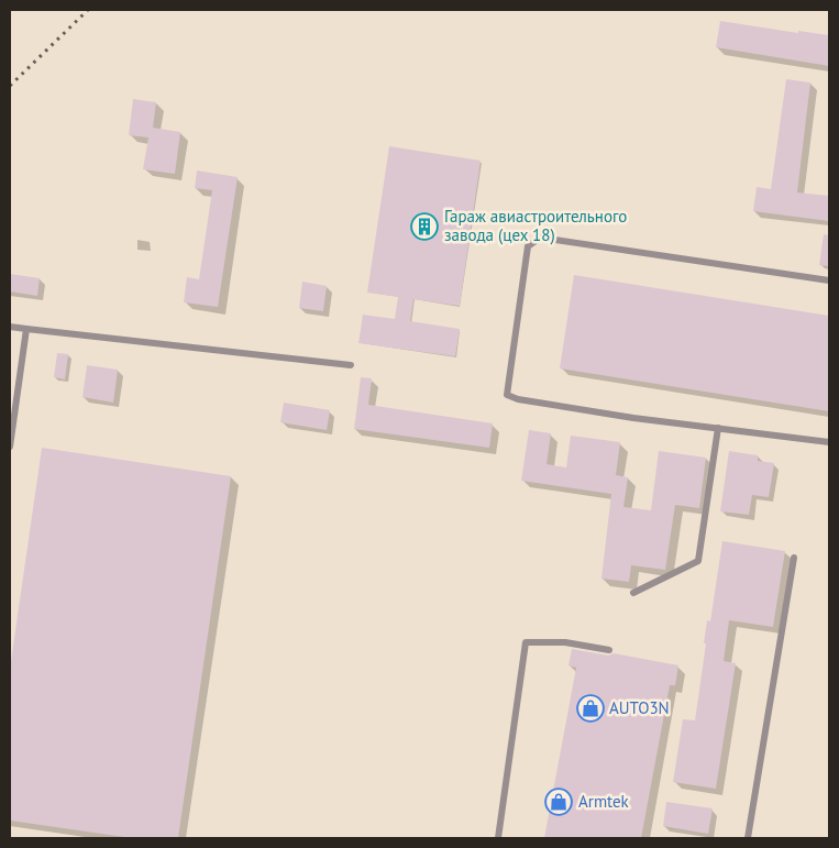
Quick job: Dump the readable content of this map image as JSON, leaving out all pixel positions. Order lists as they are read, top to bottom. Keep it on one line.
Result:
{"places":{"building":["Гараж авиастроительного завода (цех 18)"],"shop":["AUTO3N","Armtek"]}}
